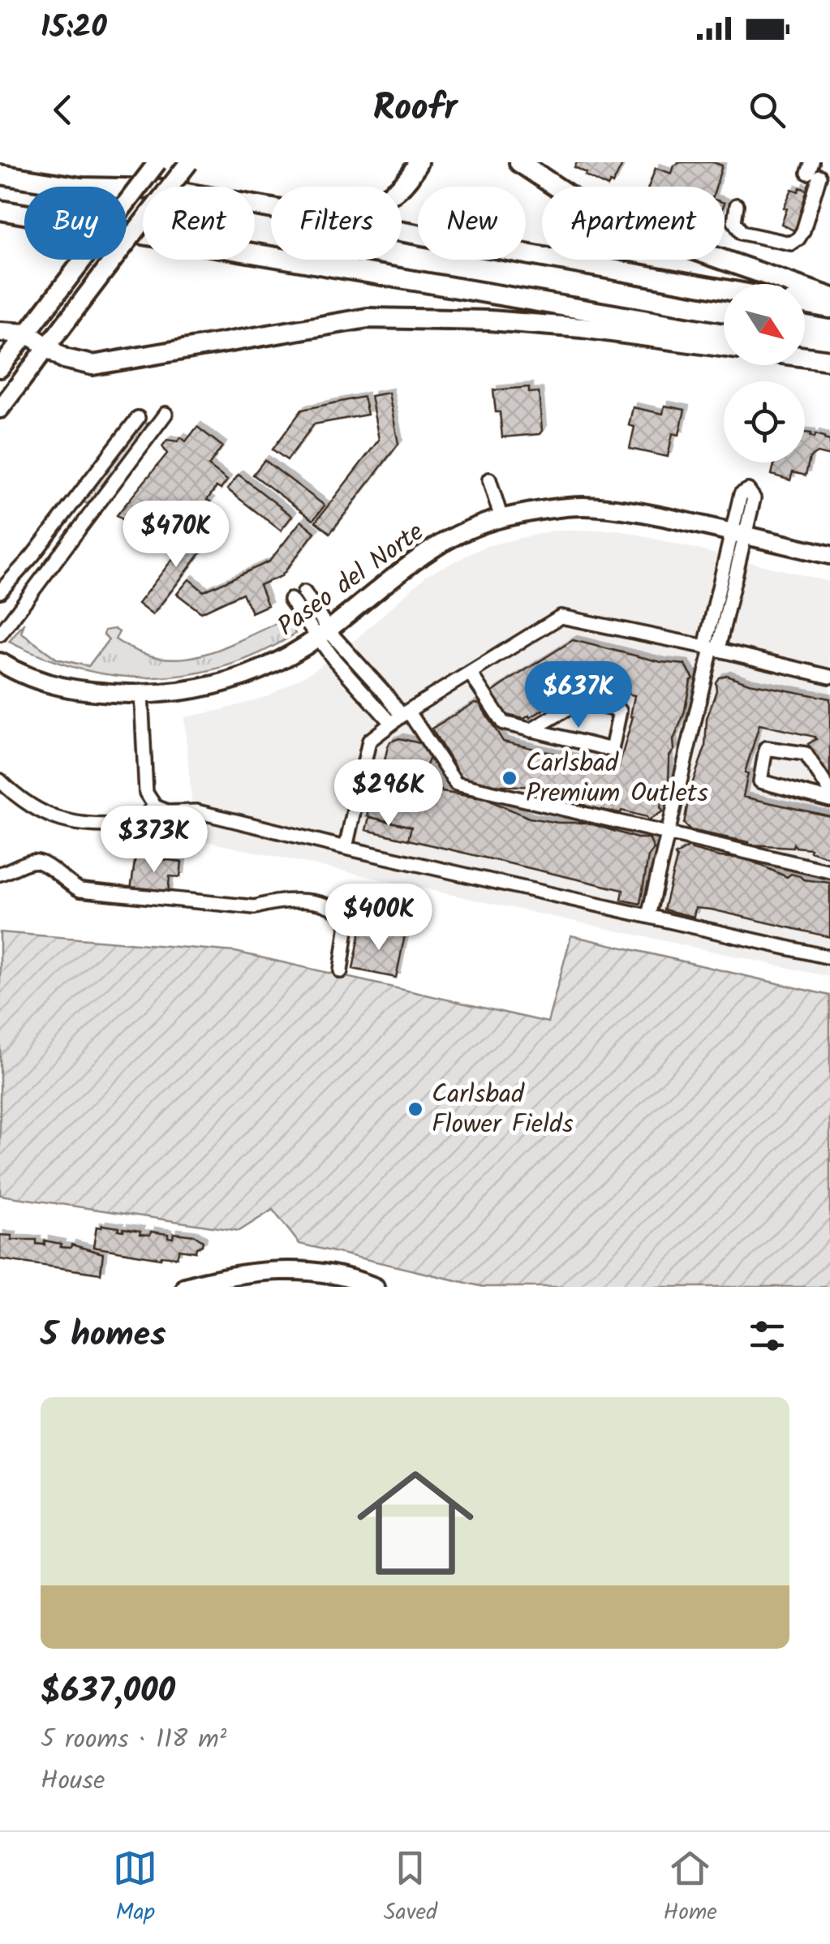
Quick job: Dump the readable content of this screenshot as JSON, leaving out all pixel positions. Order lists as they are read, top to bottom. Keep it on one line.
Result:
{"streets":{"main road":["Paseo del Norte"]},"places":["Carlsbad Premium Outlets","Carlsbad Flower Fields"],"north":"bottom right","page":{"status":"15:20","header":"Roofr","chip":["Buy","Rent","Filters","New","Apartment"],"price":["$470K","$637K","$296K","$373K","$400K"],"heading":"5 homes","list":[{"name":"$637,000","note":"5 rooms · 118 m² · House"}],"tabs":["Map","Saved","Home"]}}
